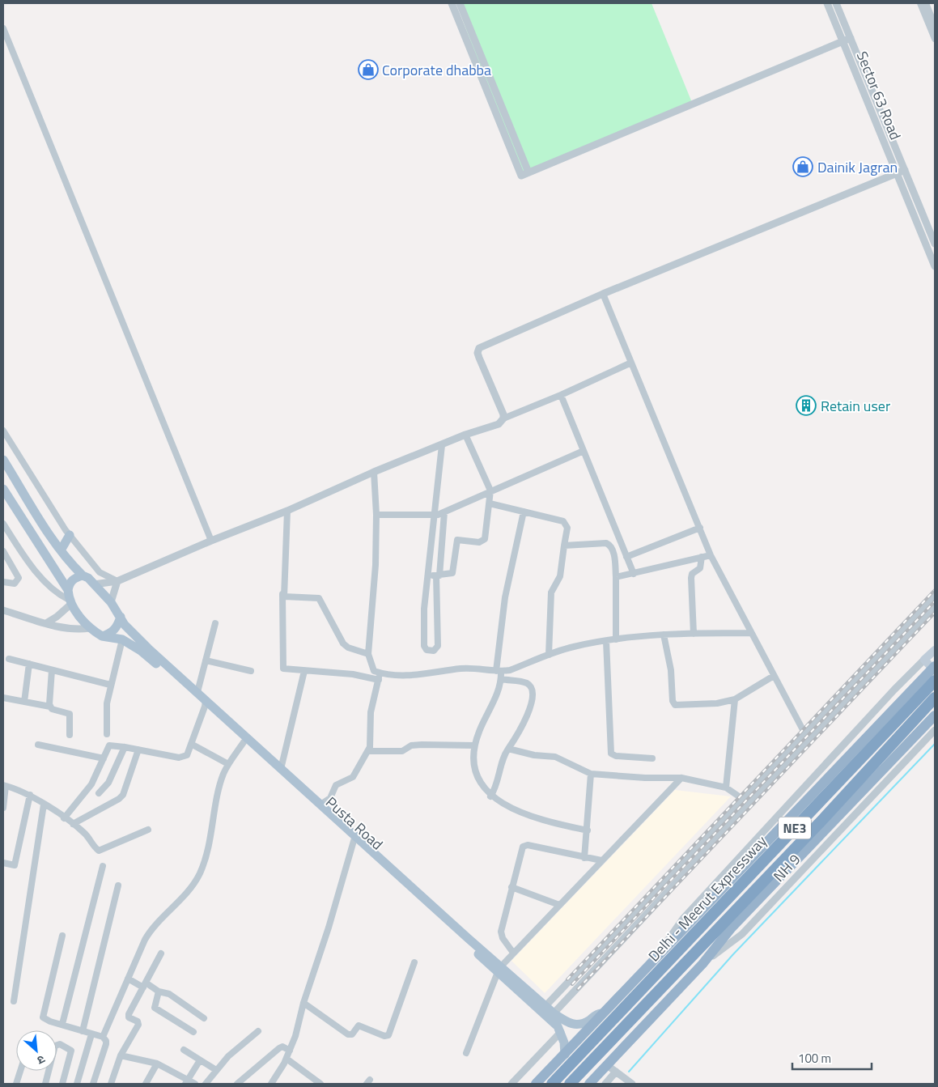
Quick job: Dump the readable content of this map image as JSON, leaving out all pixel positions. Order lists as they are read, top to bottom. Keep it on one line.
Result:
{"streets":{"highway":["NE3","Delhi - Meerut Expressway"],"main road":["Pusta Road"],"street":["Sector 63 Road","NH 9"]},"places":{"shop":["Corporate dhabba","Dainik Jagran"],"building":["Retain user"]},"scale_bar":"100 m","north":"bottom right"}
